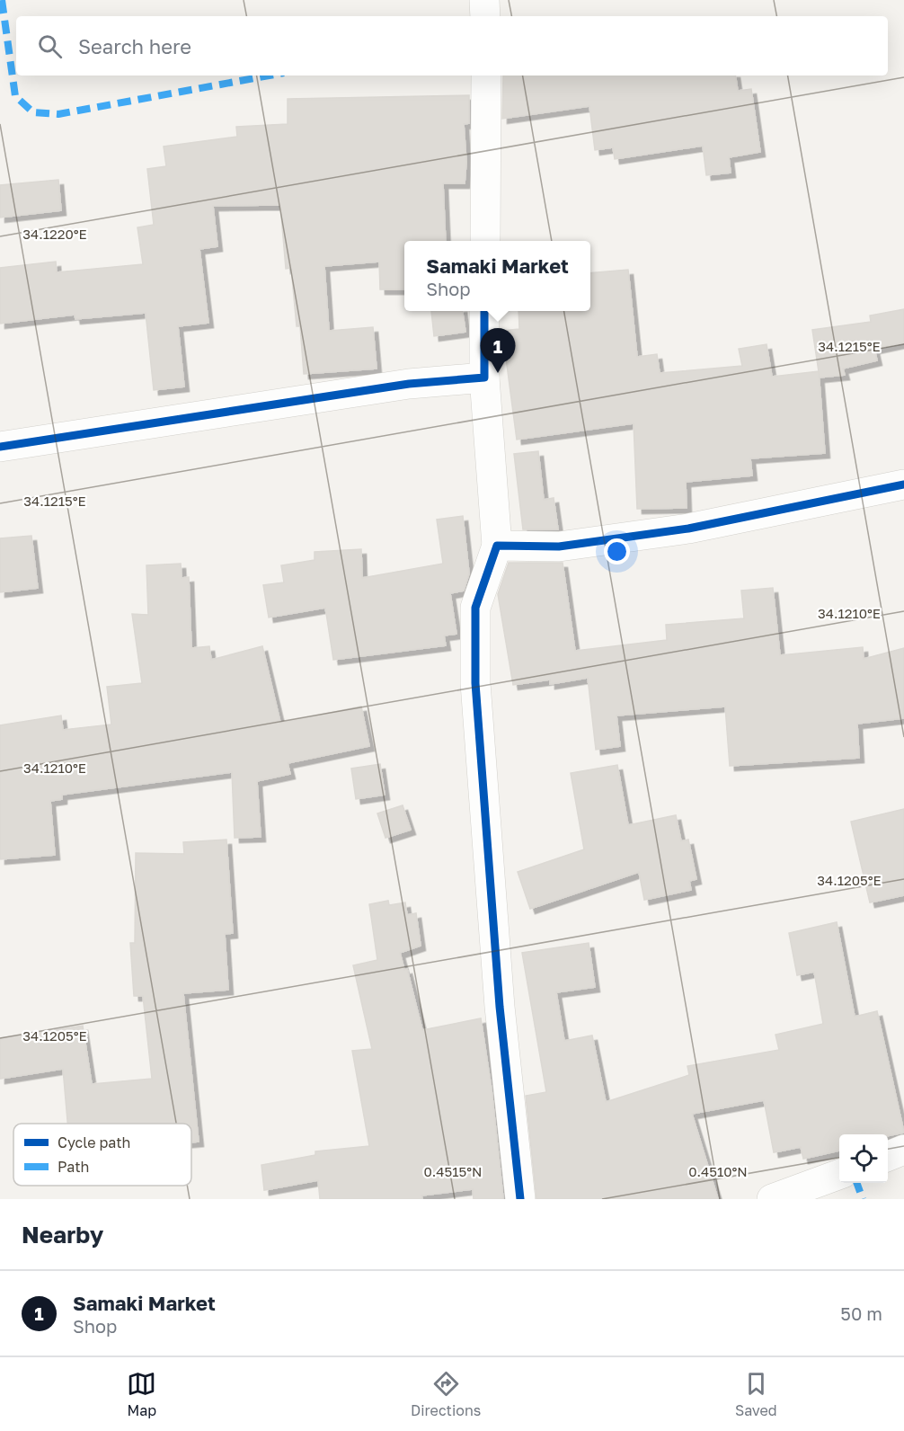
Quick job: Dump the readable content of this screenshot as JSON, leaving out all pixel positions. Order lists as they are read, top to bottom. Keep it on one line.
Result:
{"legend":["Cycle path","Path"],"page":{"search":"Search here","popup":["Samaki Market","Shop"],"pins":"1","heading":"Nearby","list":[{"mark":"1","name":"Samaki Market","note":"Shop","value":"50 m"}],"nav":["Map","Directions","Saved"]},"coordinates":["34.1220°E","34.1215°E","34.1210°E","34.1205°E","0.4515°N","0.4510°N"]}
